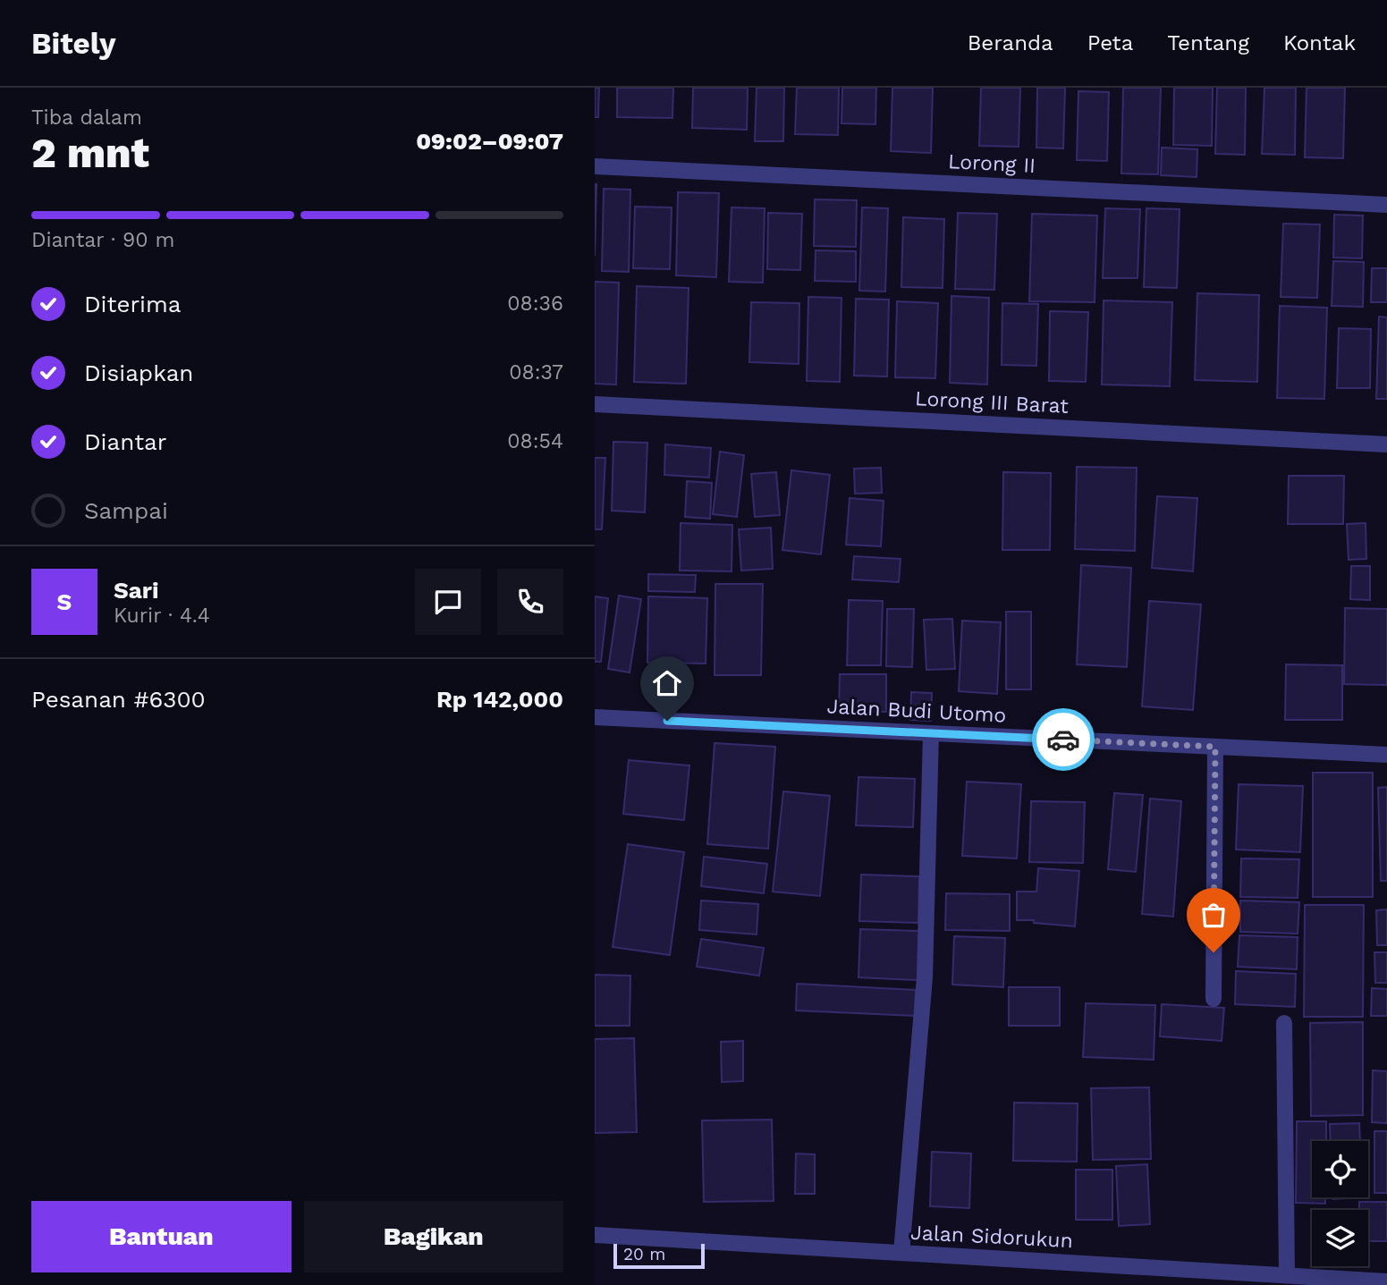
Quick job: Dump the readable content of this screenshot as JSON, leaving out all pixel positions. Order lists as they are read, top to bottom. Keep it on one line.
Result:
{"streets":{"street":["Lorong II","Lorong III Barat","Jalan Budi Utomo","Jalan Sidorukun"]},"scale_bar":"20 m","page":{"header":"Bitely","nav":["Beranda","Peta","Tentang","Kontak"],"heading":["2 mnt","Tiba dalam","09:02–09:07"],"panel":["Sari","Kurir · 4.4","Pesanan #6300","Rp 142,000"],"bar":"Diantar · 90 m","list":[["Diterima","08:36"],["Disiapkan","08:37"],["Diantar","08:54"],"Sampai"],"round":"S","buttons":["Bantuan","Bagikan"],"scale":"20 m"}}
